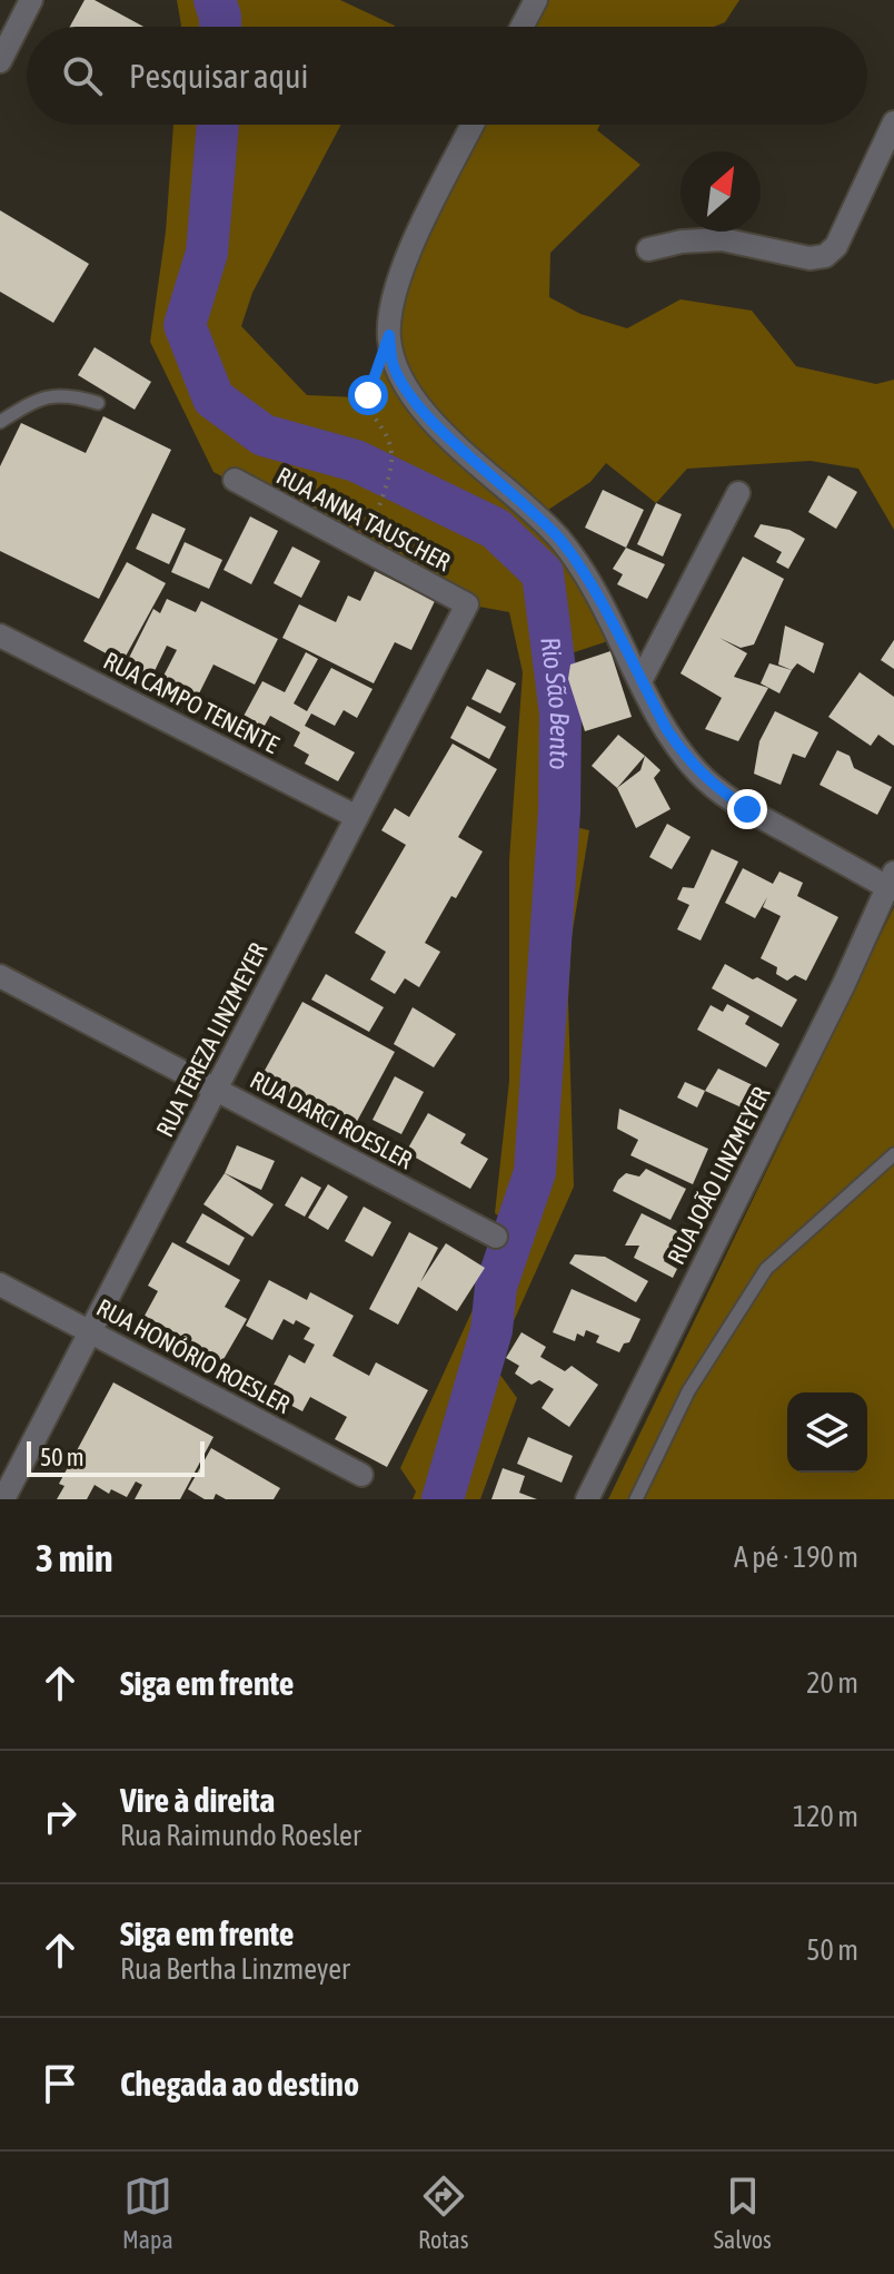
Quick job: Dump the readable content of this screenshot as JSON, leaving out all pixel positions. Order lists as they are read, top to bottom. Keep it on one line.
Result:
{"streets":{"street":["RUA ANNA TAUSCHER","RUA CAMPO TENENTE","RUA TEREZA LINZMEYER","RUA DARCI ROESLER","RUA JOÃO LINZMEYER","RUA HONÓRIO ROESLER"]},"crossings":[["RUA ANNA TAUSCHER","RUA TEREZA LINZMEYER"],["RUA CAMPO TENENTE","RUA TEREZA LINZMEYER"],["RUA TEREZA LINZMEYER","RUA DARCI ROESLER"],["RUA TEREZA LINZMEYER","RUA HONÓRIO ROESLER"]],"water":["Rio São Bento"],"scale_bar":"50 m","north":"top right","page":{"search":"Pesquisar aqui","scale":"50 m","heading":["3 min","A pé · 190 m"],"list":[["Siga em frente","20 m"],["Vire à direita","Rua Raimundo Roesler","120 m"],["Siga em frente","Rua Bertha Linzmeyer","50 m"],"Chegada ao destino"],"nav":["Mapa","Rotas","Salvos"]}}
